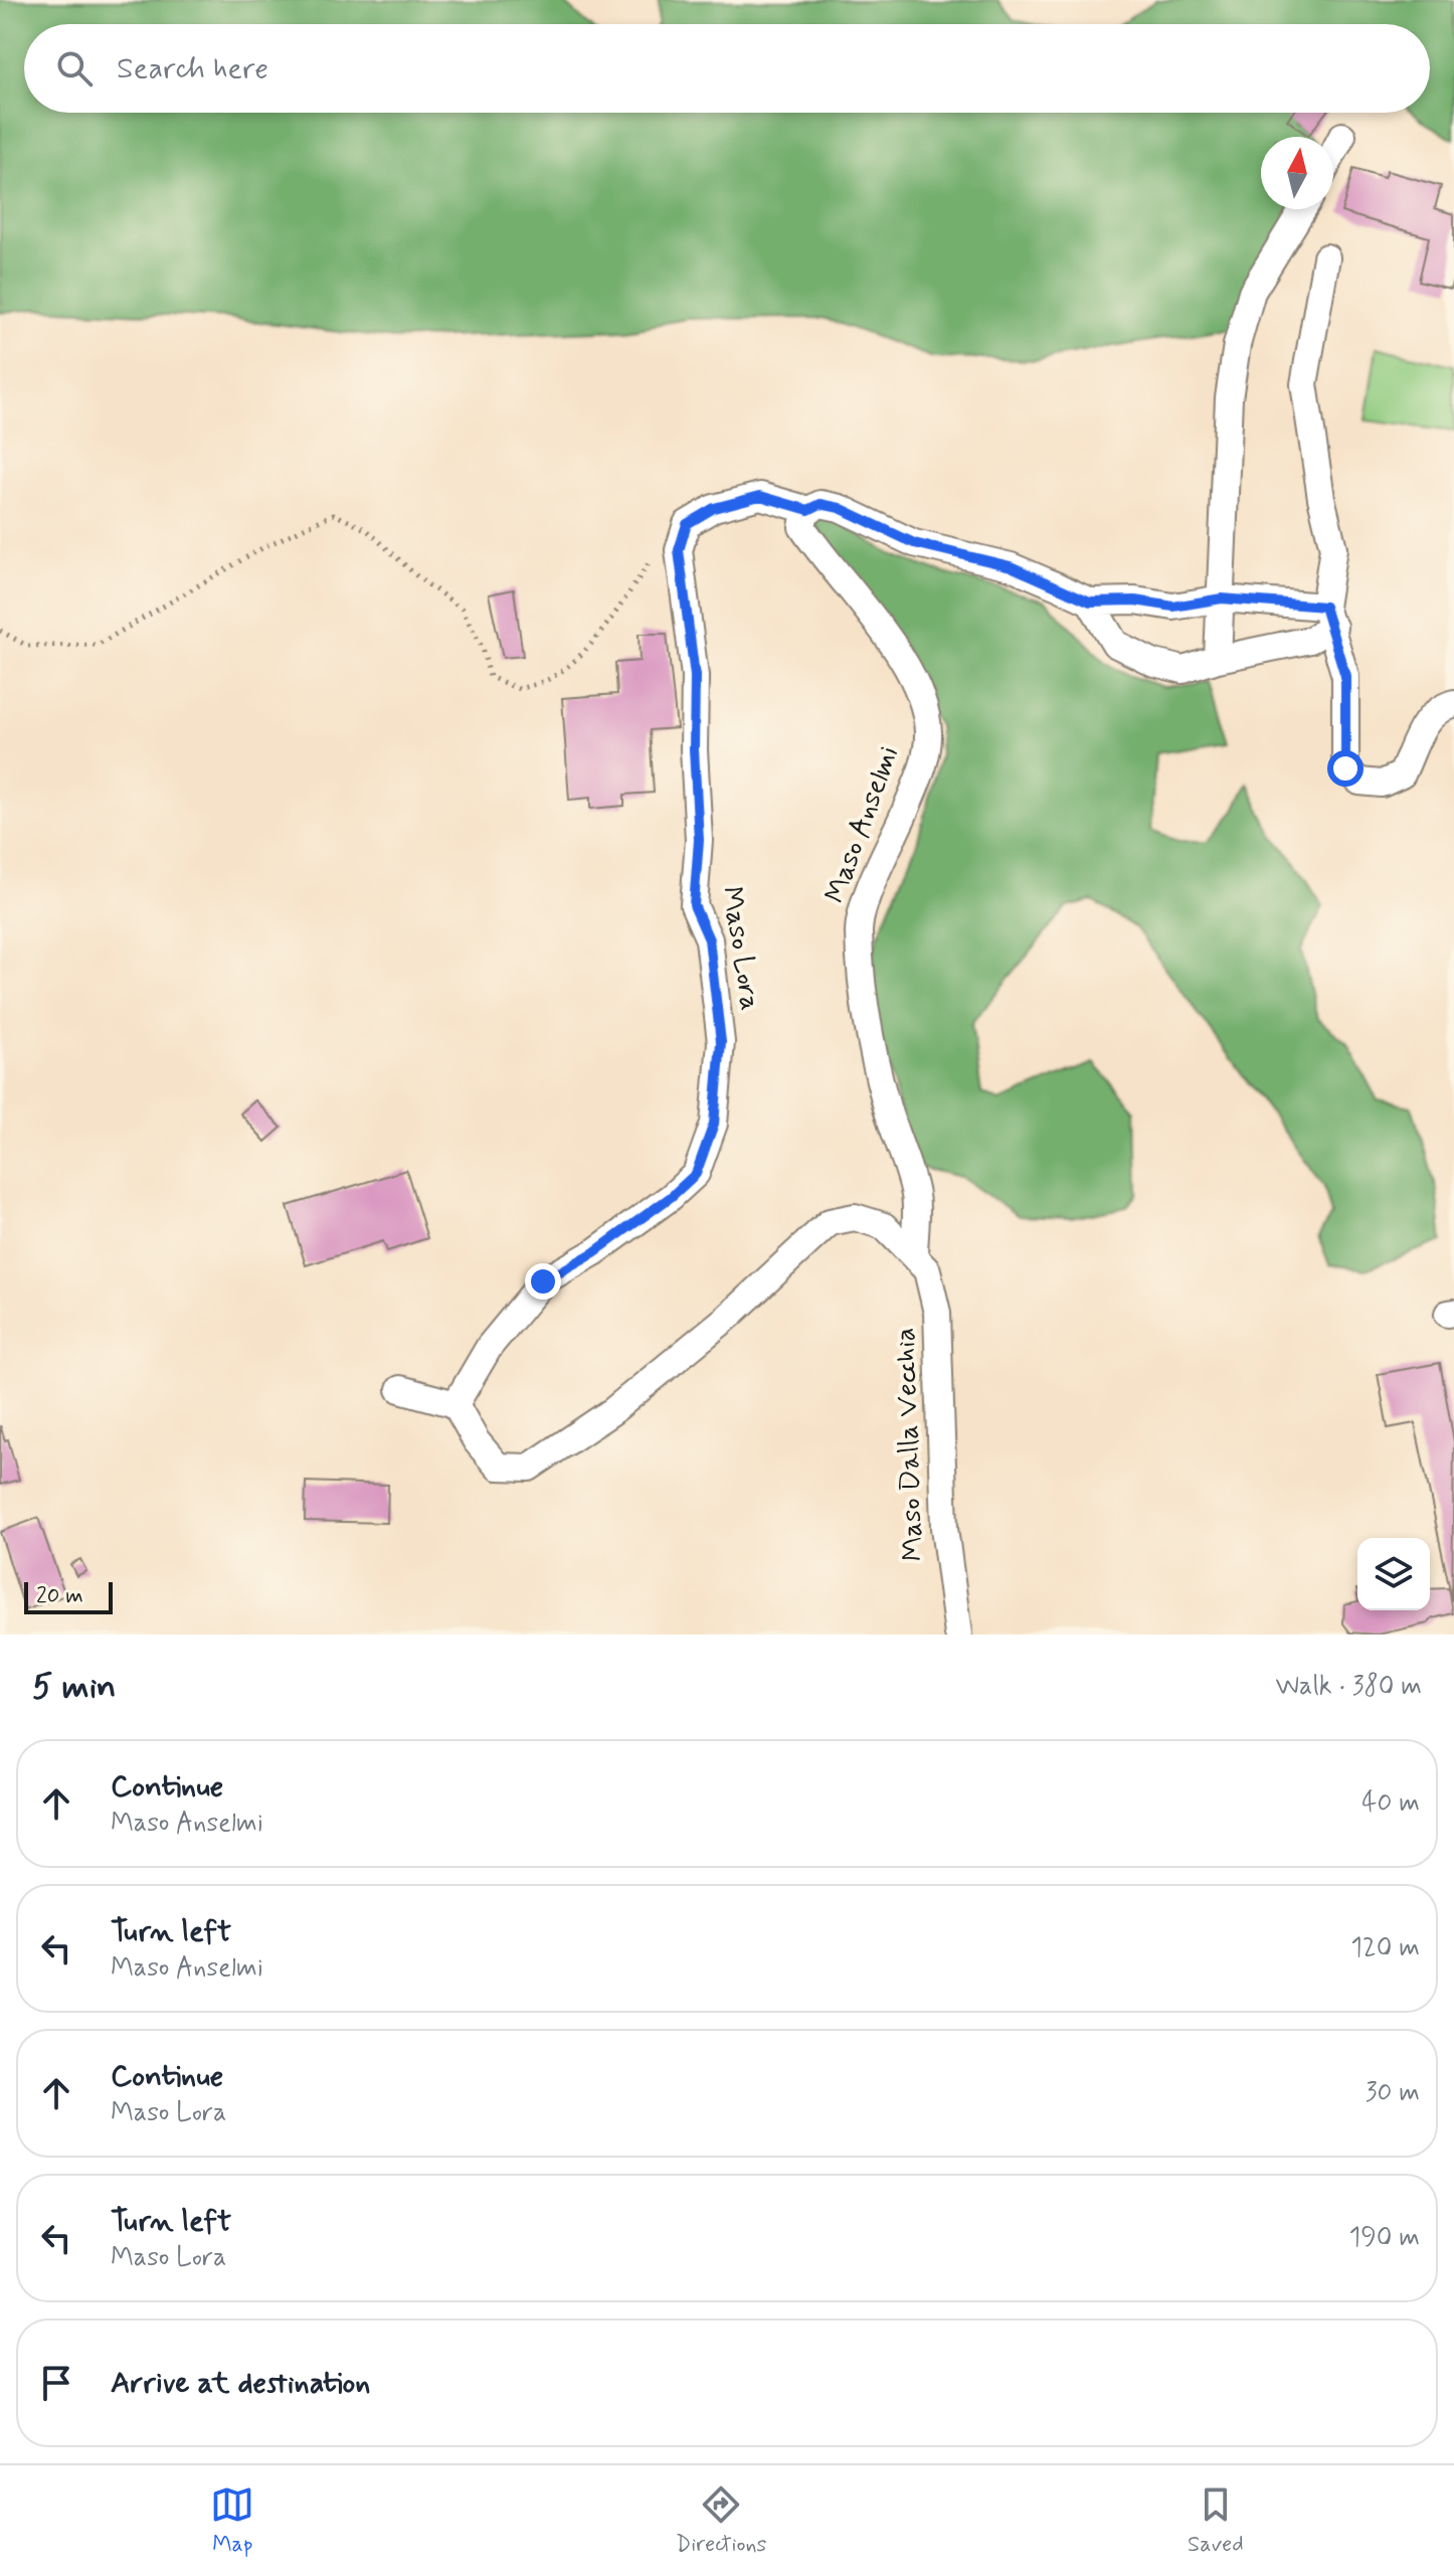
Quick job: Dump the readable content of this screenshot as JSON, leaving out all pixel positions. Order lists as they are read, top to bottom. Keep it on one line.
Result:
{"streets":{"street":["Maso Anselmi","Maso Lora","Maso Dalla Vecchia"]},"crossings":[["Maso Anselmi","Maso Lora"],["Maso Anselmi","Maso Dalla Vecchia"]],"scale_bar":"20 m","north":"top","page":{"search":"Search here","scale":"20 m","heading":["5 min","Walk · 380 m"],"list":[["Continue","Maso Anselmi","40 m"],["Turn left","Maso Anselmi","120 m"],["Continue","Maso Lora","30 m"],["Turn left","Maso Lora","190 m"],"Arrive at destination"],"nav":["Map","Directions","Saved"]}}
